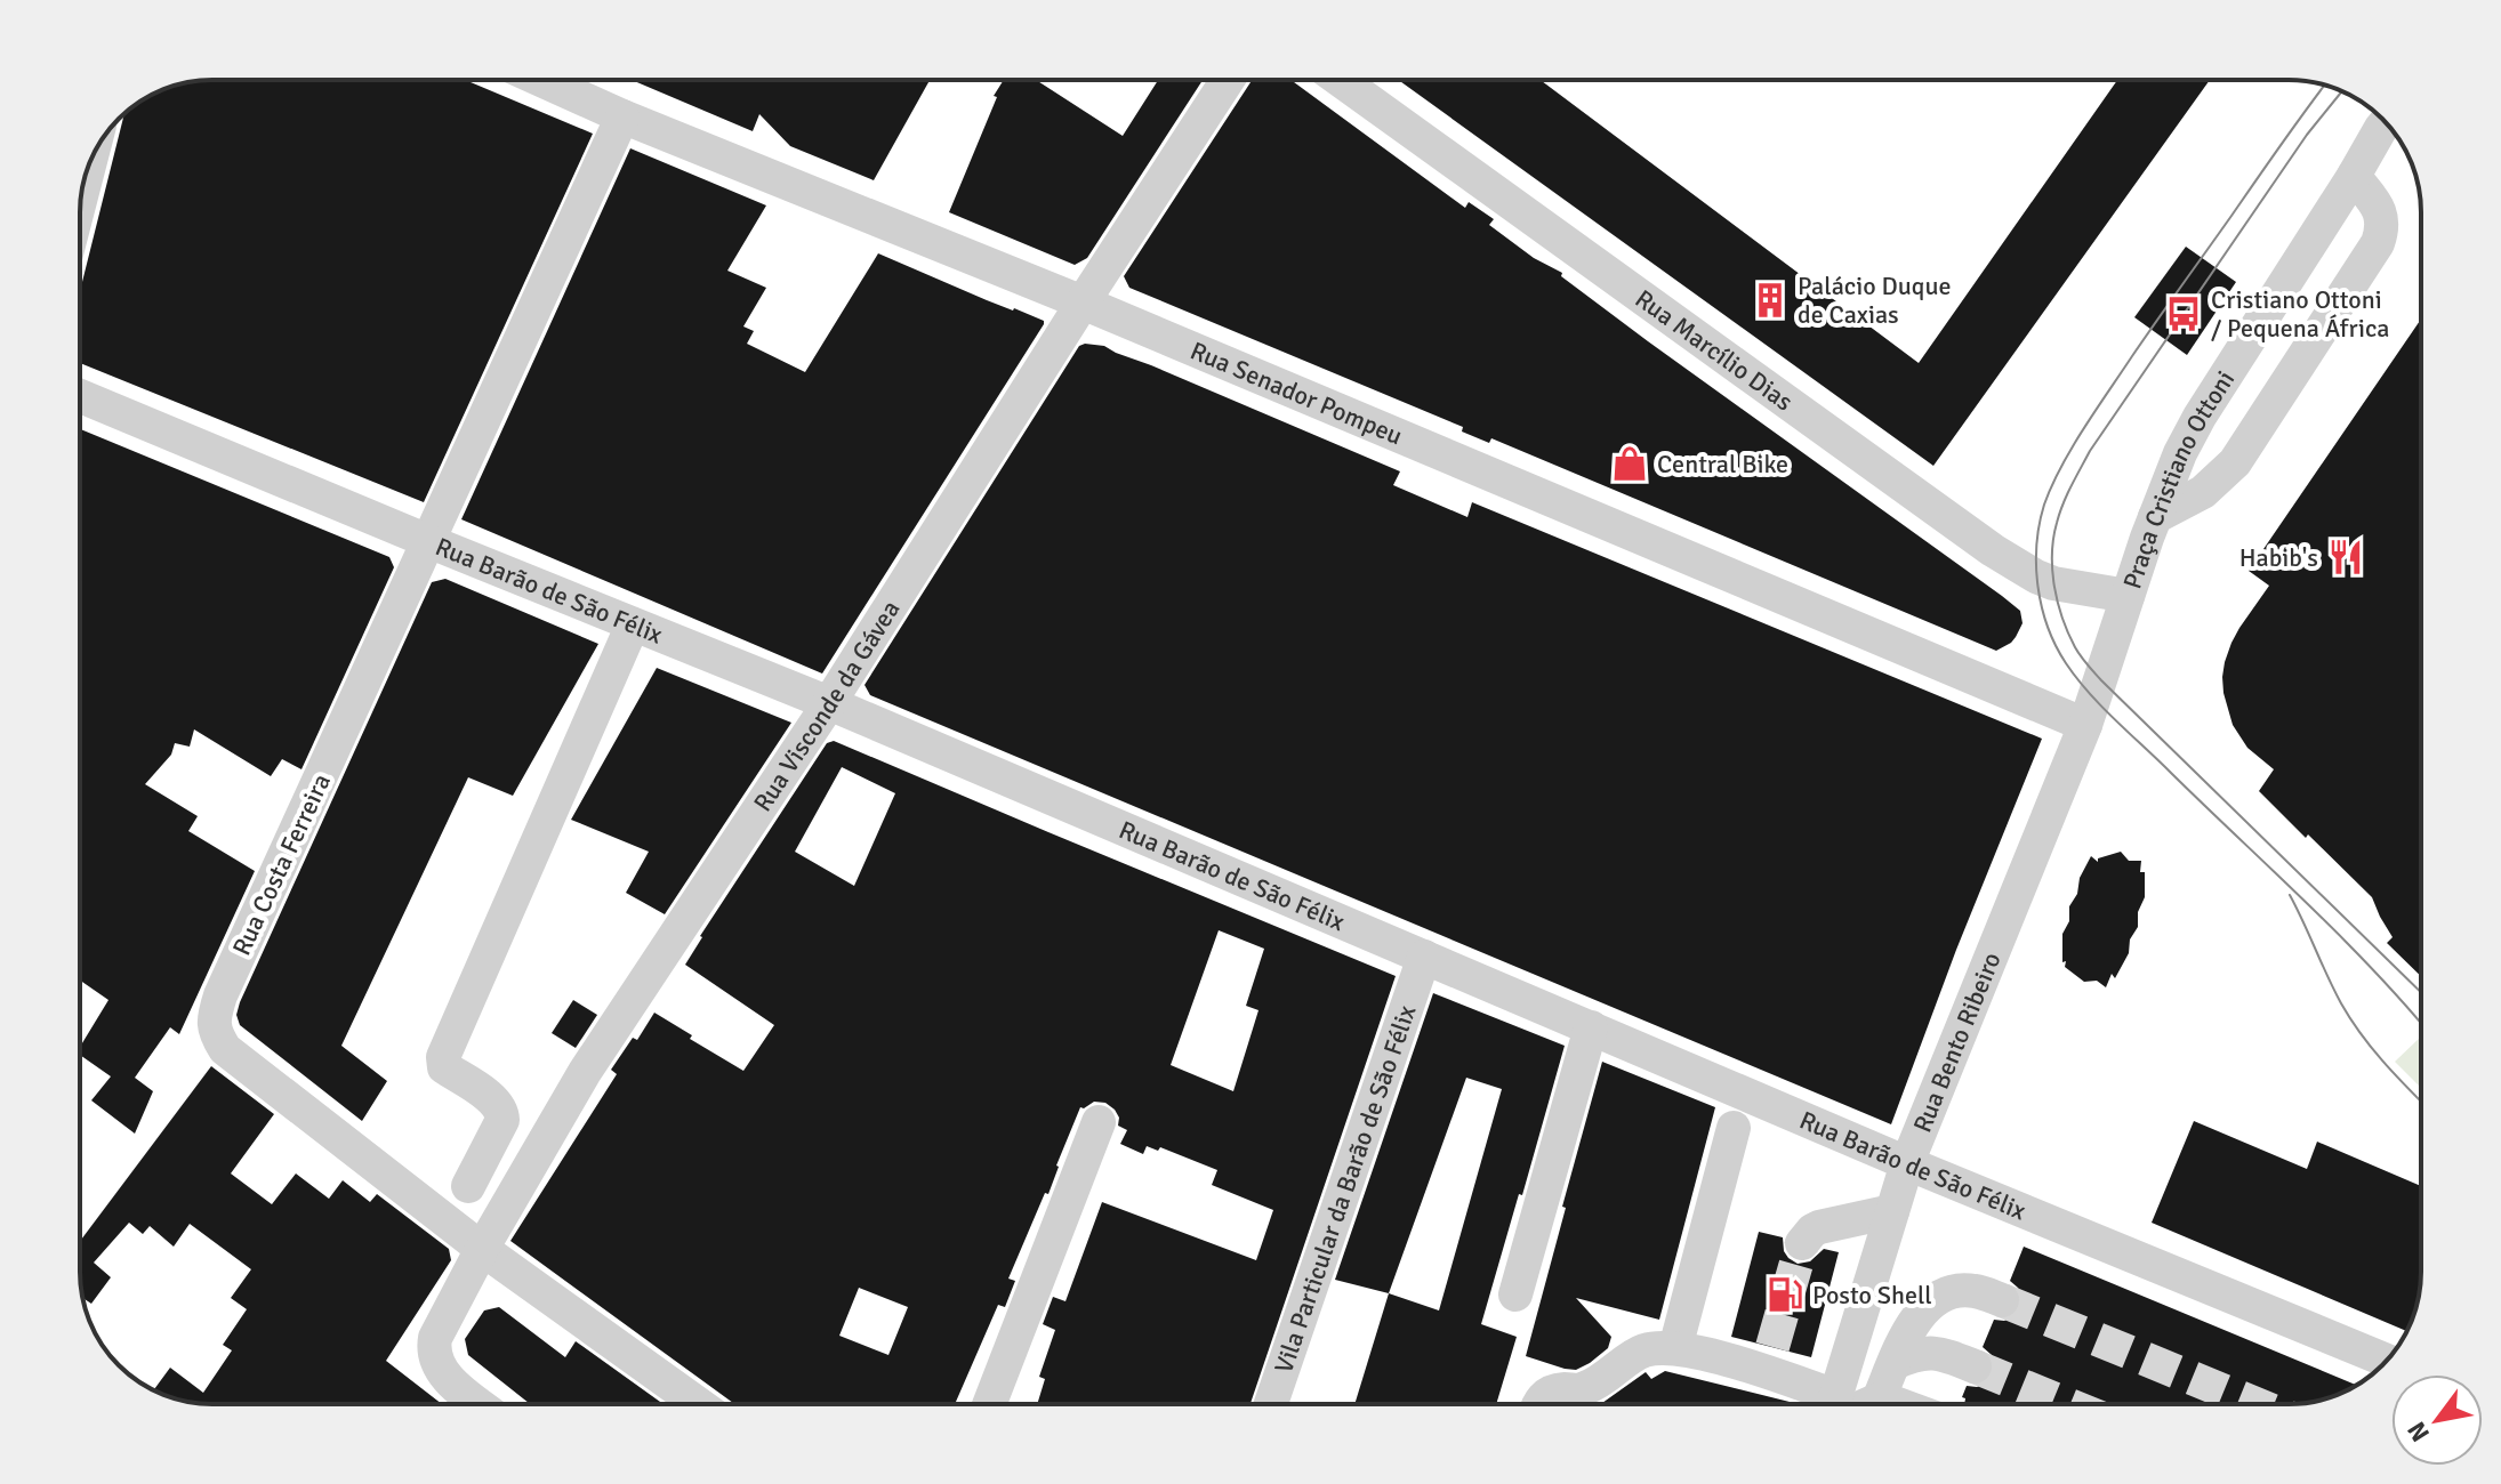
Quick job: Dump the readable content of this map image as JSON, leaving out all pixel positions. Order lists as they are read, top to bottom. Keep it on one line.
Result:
{"streets":{"street":["Rua Marcílio Dias","Rua Senador Pompeu","Praça Cristiano Ottoni","Rua Barão de São Félix","Rua Visconde da Gávea","Rua Costa Ferreira","Rua Bento Ribeiro","Vila Particular da Barão de São Félix"]},"crossings":[["Rua Marcílio Dias","Praça Cristiano Ottoni"],["Rua Senador Pompeu","Praça Cristiano Ottoni"],["Rua Senador Pompeu","Rua Visconde da Gávea"],["Rua Senador Pompeu","Rua Costa Ferreira"],["Rua Senador Pompeu","Rua Bento Ribeiro"],["Praça Cristiano Ottoni","Rua Bento Ribeiro"],["Rua Barão de São Félix","Rua Visconde da Gávea"],["Rua Barão de São Félix","Rua Costa Ferreira"],["Rua Barão de São Félix","Rua Bento Ribeiro"],["Rua Barão de São Félix","Vila Particular da Barão de São Félix"],["Rua Visconde da Gávea","Rua Costa Ferreira"]],"places":{"building":["Palácio Duque de Caxias"],"bus stop":["Cristiano Ottoni / Pequena África"],"shop":["Central Bike"],"restaurant":["Habib's"],"fuel station":["Posto Shell"]},"north":"bottom left"}
